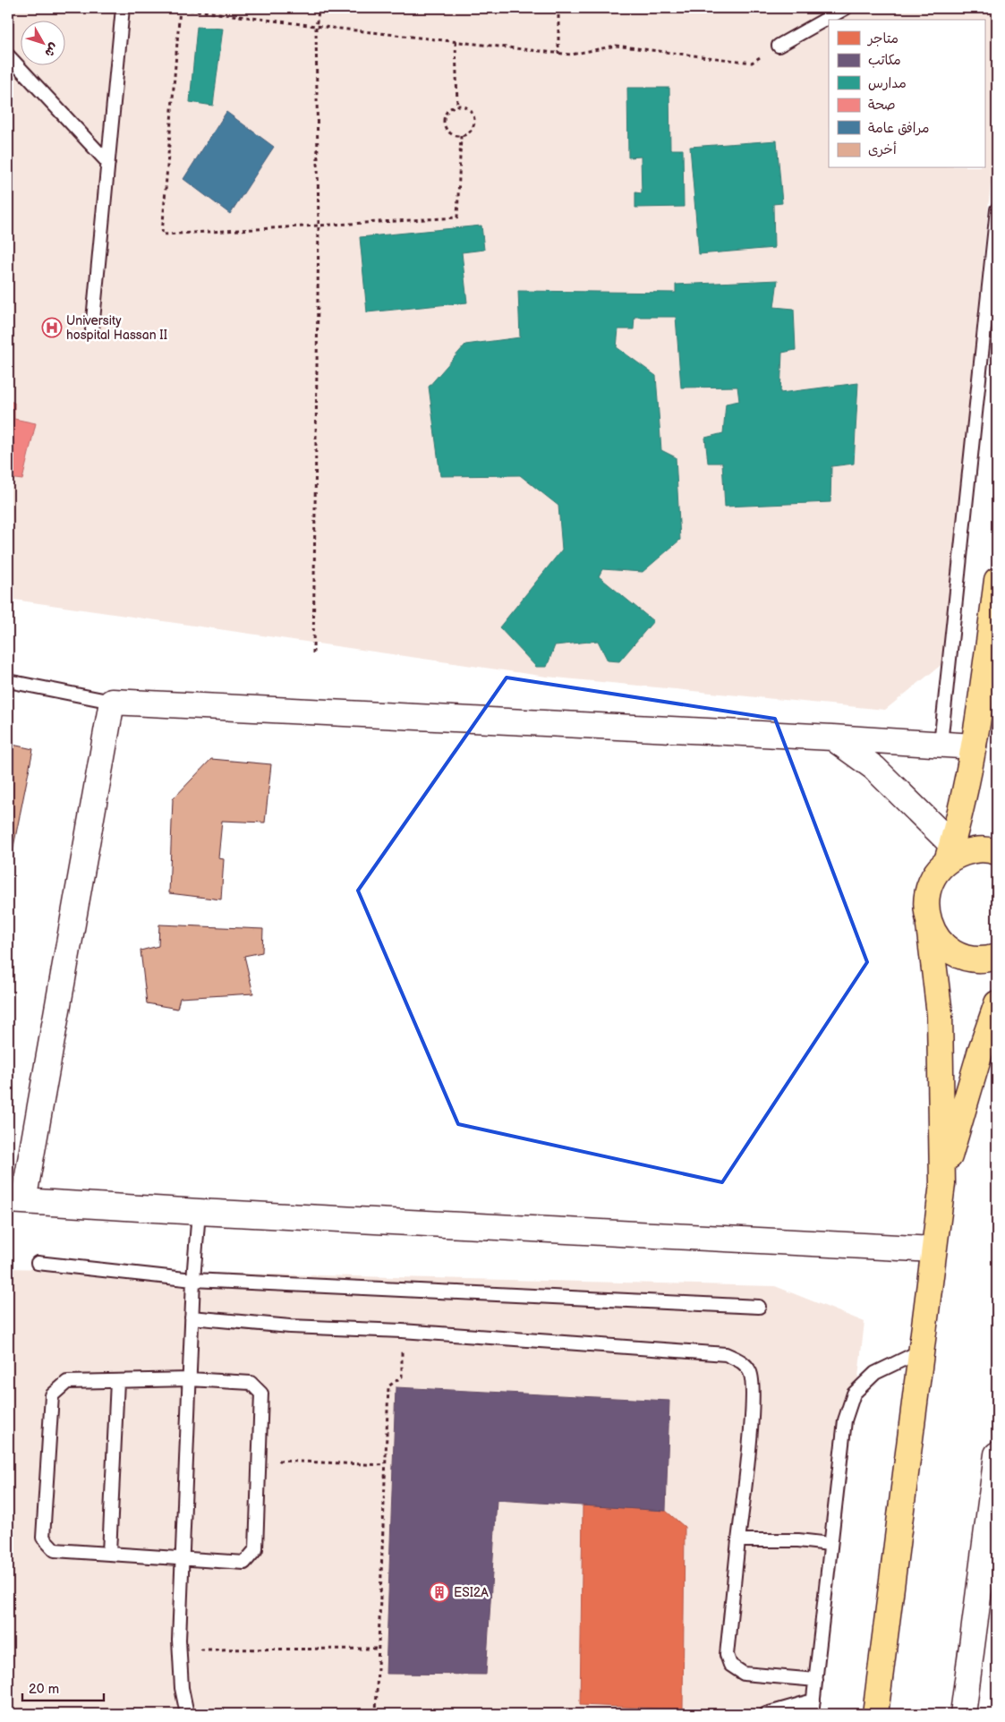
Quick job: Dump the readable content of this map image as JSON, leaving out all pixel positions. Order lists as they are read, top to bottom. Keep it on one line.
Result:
{"places":{"hospital":["University hospital Hassan II"],"building":["ESI2A"]},"legend":["متاجر","مكاتب","مدارس","صحة","مرافق عامة","أخرى"],"scale_bar":"20 m","north":"bottom right"}
